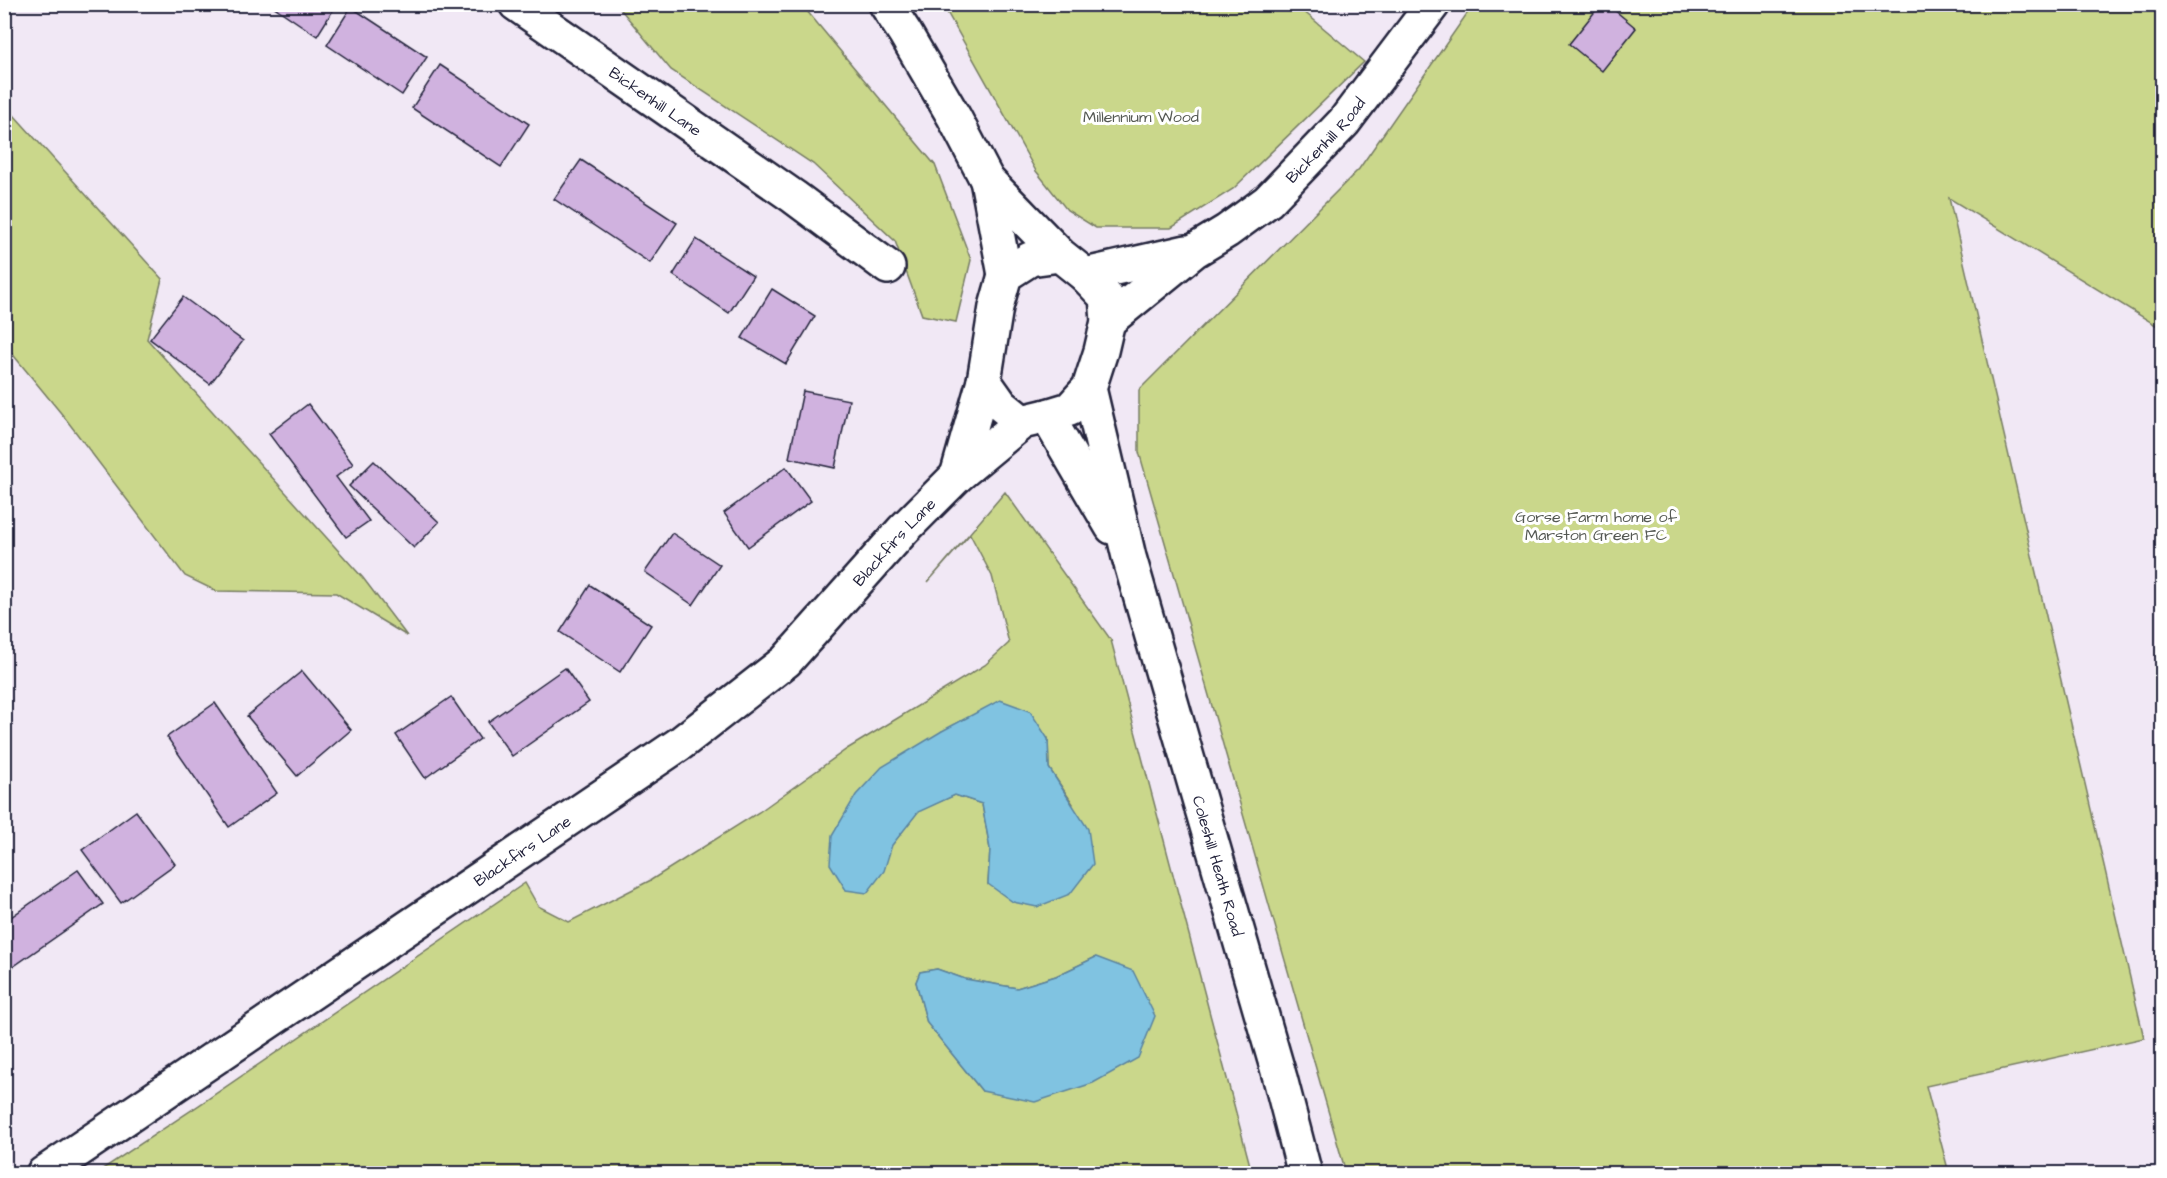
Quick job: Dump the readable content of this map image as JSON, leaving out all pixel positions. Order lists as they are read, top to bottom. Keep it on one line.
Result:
{"streets":{"street":["Bickenhill Lane","Bickenhill Road","Blackfirs Lane","Coleshill Heath Road"]},"crossings":[["Bickenhill Road","Blackfirs Lane"],["Bickenhill Road","Coleshill Heath Road"],["Blackfirs Lane","Coleshill Heath Road"]],"parks":["Millennium Wood","Gorse Farm home of Marston Green FC"]}
